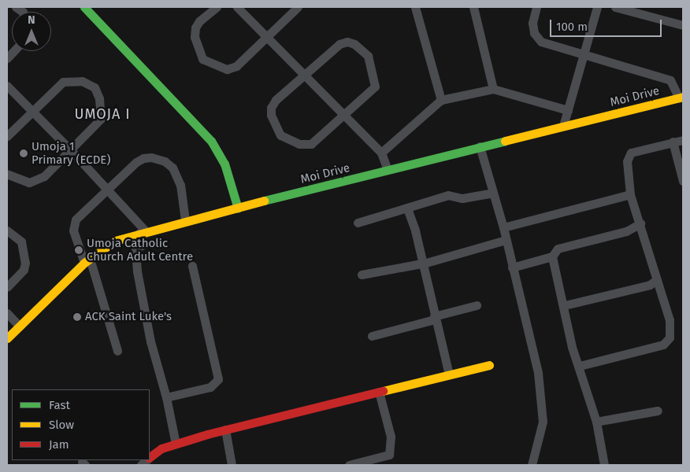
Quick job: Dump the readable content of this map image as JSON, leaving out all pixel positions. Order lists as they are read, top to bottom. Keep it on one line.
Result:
{"streets":{"street":["Moi Drive"]},"districts":["UMOJA I"],"places":["Umoja 1 Primary (ECDE)","Umoja Catholic Church Adult Centre","ACK Saint Luke's"],"legend":["Fast","Slow","Jam"],"scale_bar":"100 m","north":"top"}
